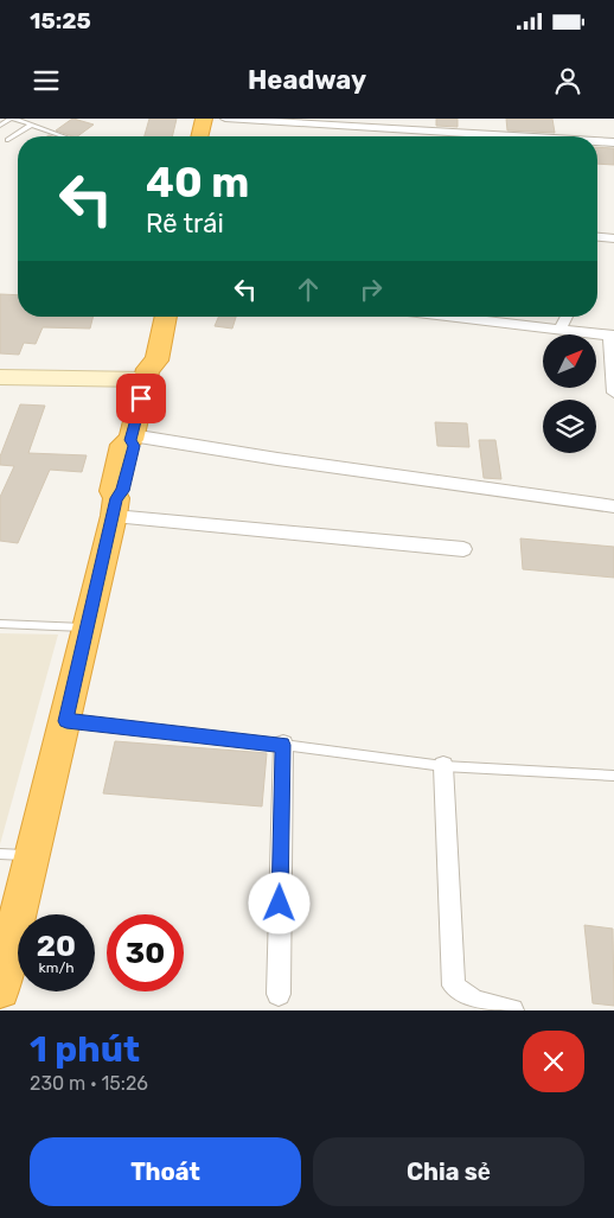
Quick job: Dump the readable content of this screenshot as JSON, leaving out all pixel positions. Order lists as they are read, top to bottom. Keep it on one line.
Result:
{"north":"top right","page":{"status":"15:25","header":"Headway","turn":["40 m","Rẽ trái"],"speed":"20 km/h","limit":"30","heading":["1 phút","230 m · 15:26"],"buttons":["Thoát","Chia sẻ"]}}
